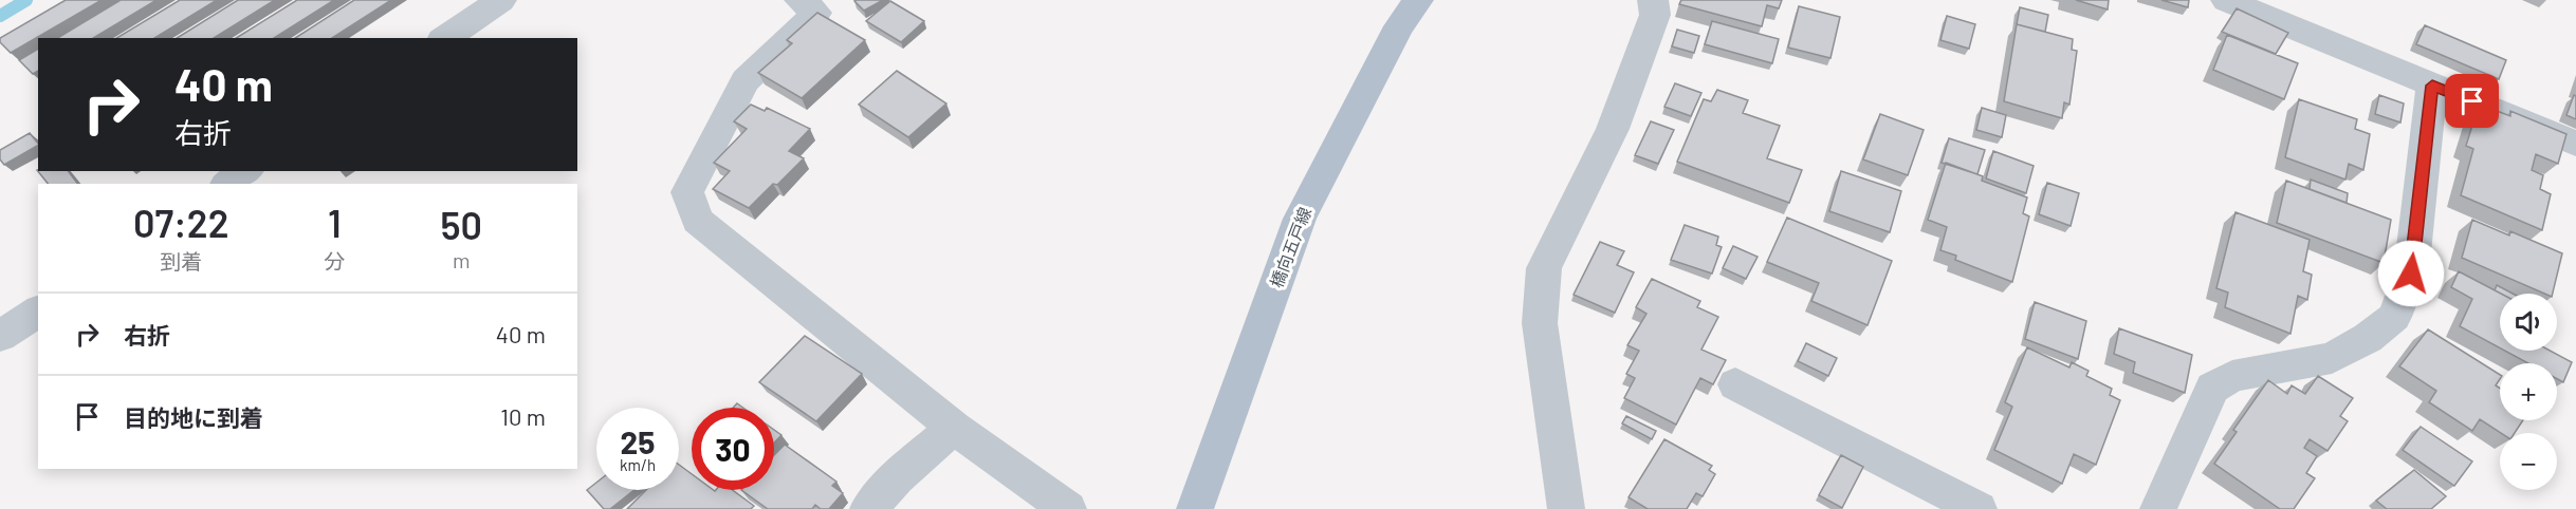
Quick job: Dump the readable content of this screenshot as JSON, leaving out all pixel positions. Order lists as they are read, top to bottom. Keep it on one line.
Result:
{"streets":{"main road":["橋向五戸線"]},"page":{"turn":["40 m","右折"],"eta":["07:22","到着","1","分","50","m"],"list":[{"name":"右折","value":"40 m"},{"name":"目的地に到着","value":"10 m"}],"map_buttons":["+","−"],"speed":"25 km/h","limit":"30"}}
